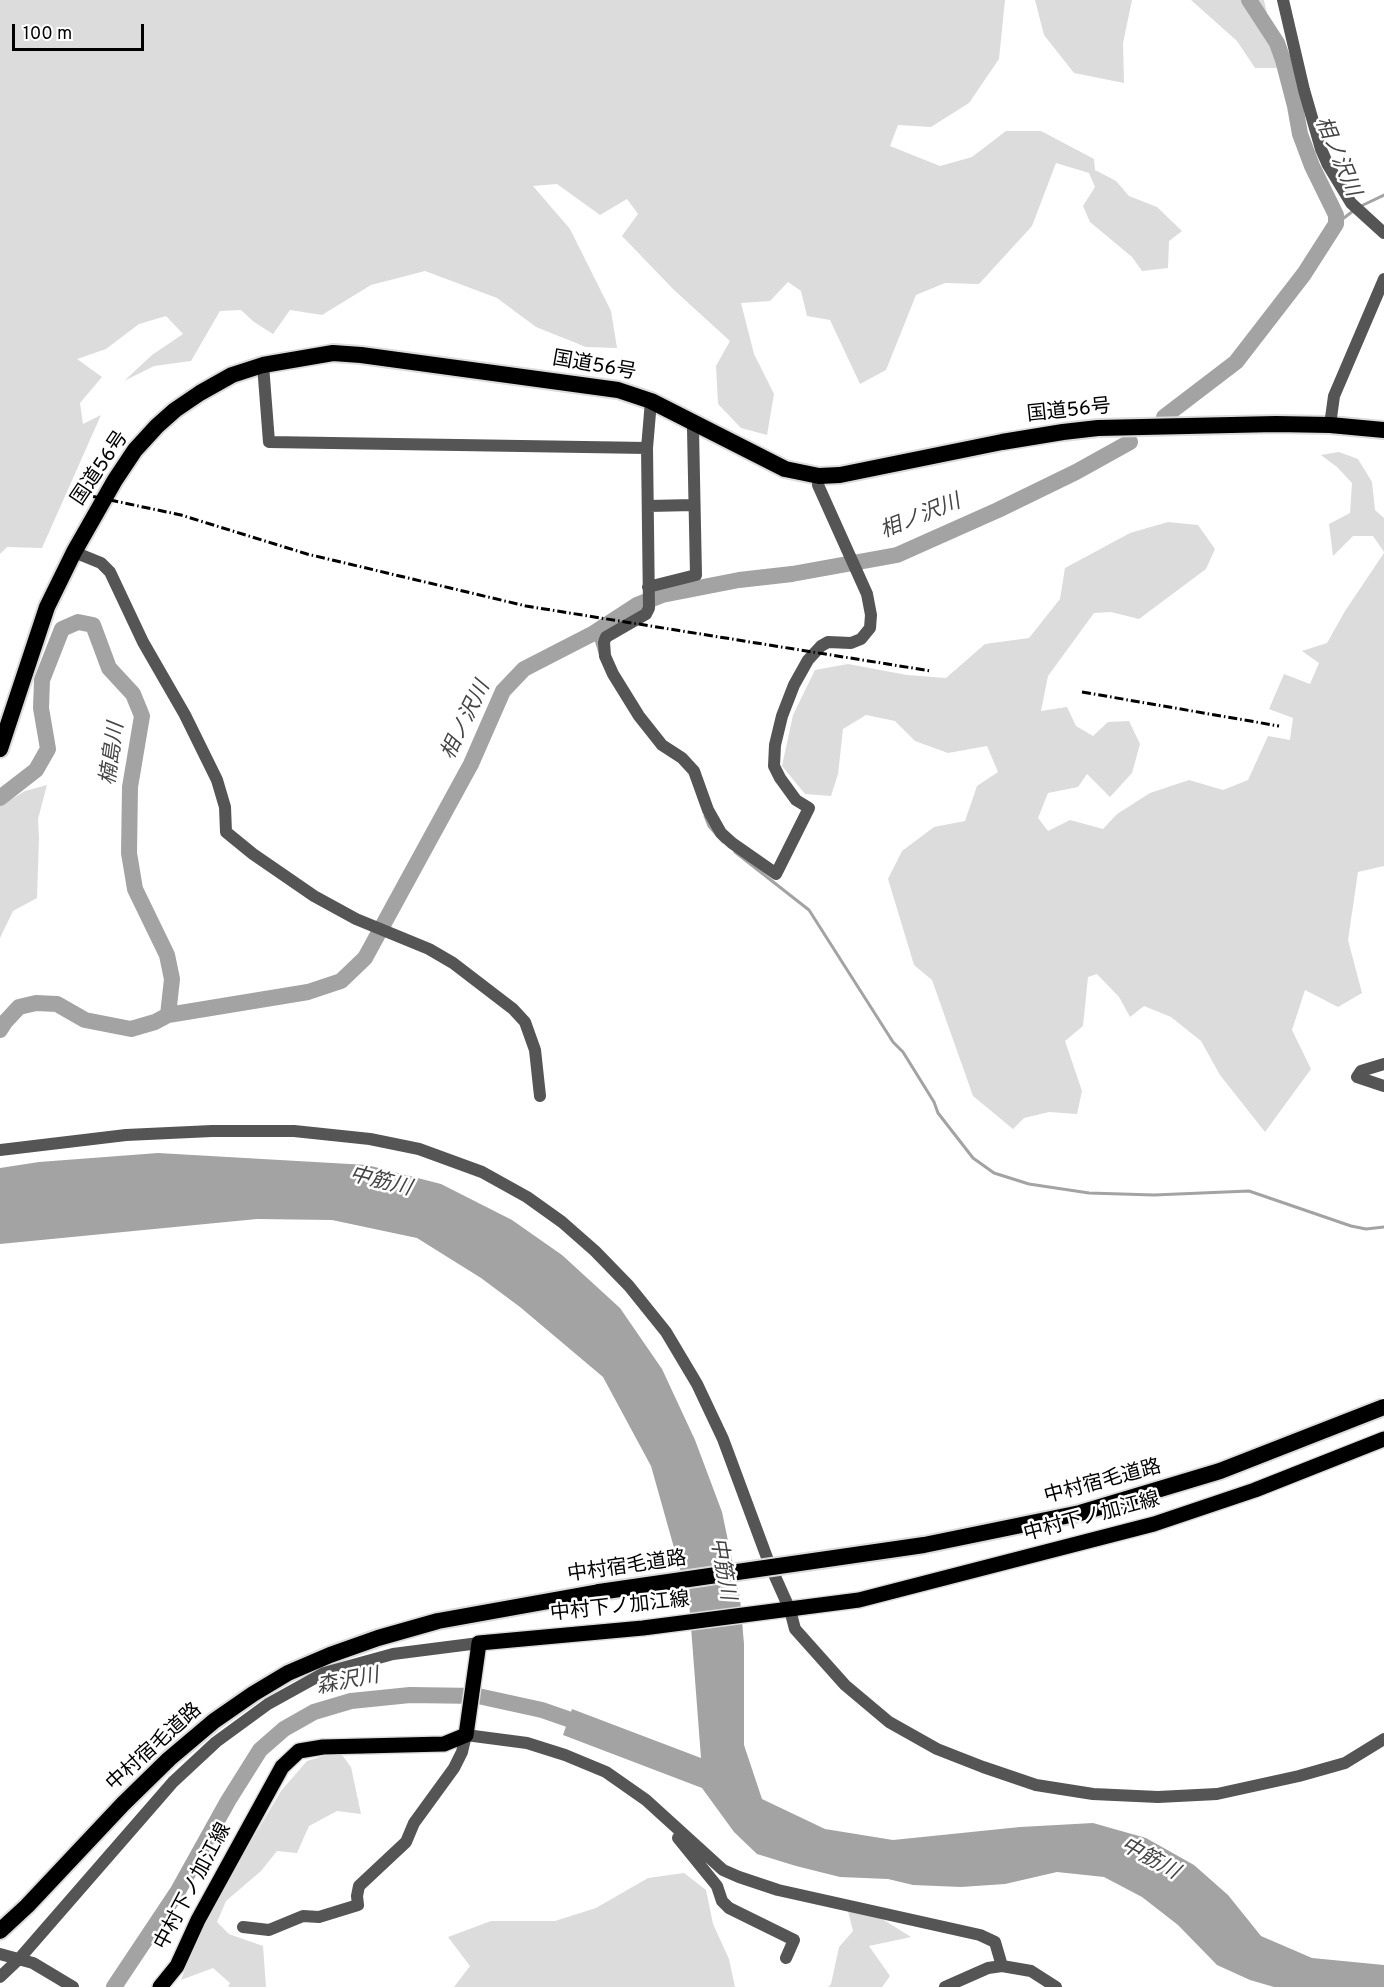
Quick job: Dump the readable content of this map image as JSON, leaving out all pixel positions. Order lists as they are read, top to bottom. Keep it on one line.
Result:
{"streets":{"highway":["国道56号","中村宿毛道路"],"main road":["中村下ノ加江線"]},"water":["相ノ沢川","楠島川","中筋川","森沢川"],"scale_bar":"100 m"}
